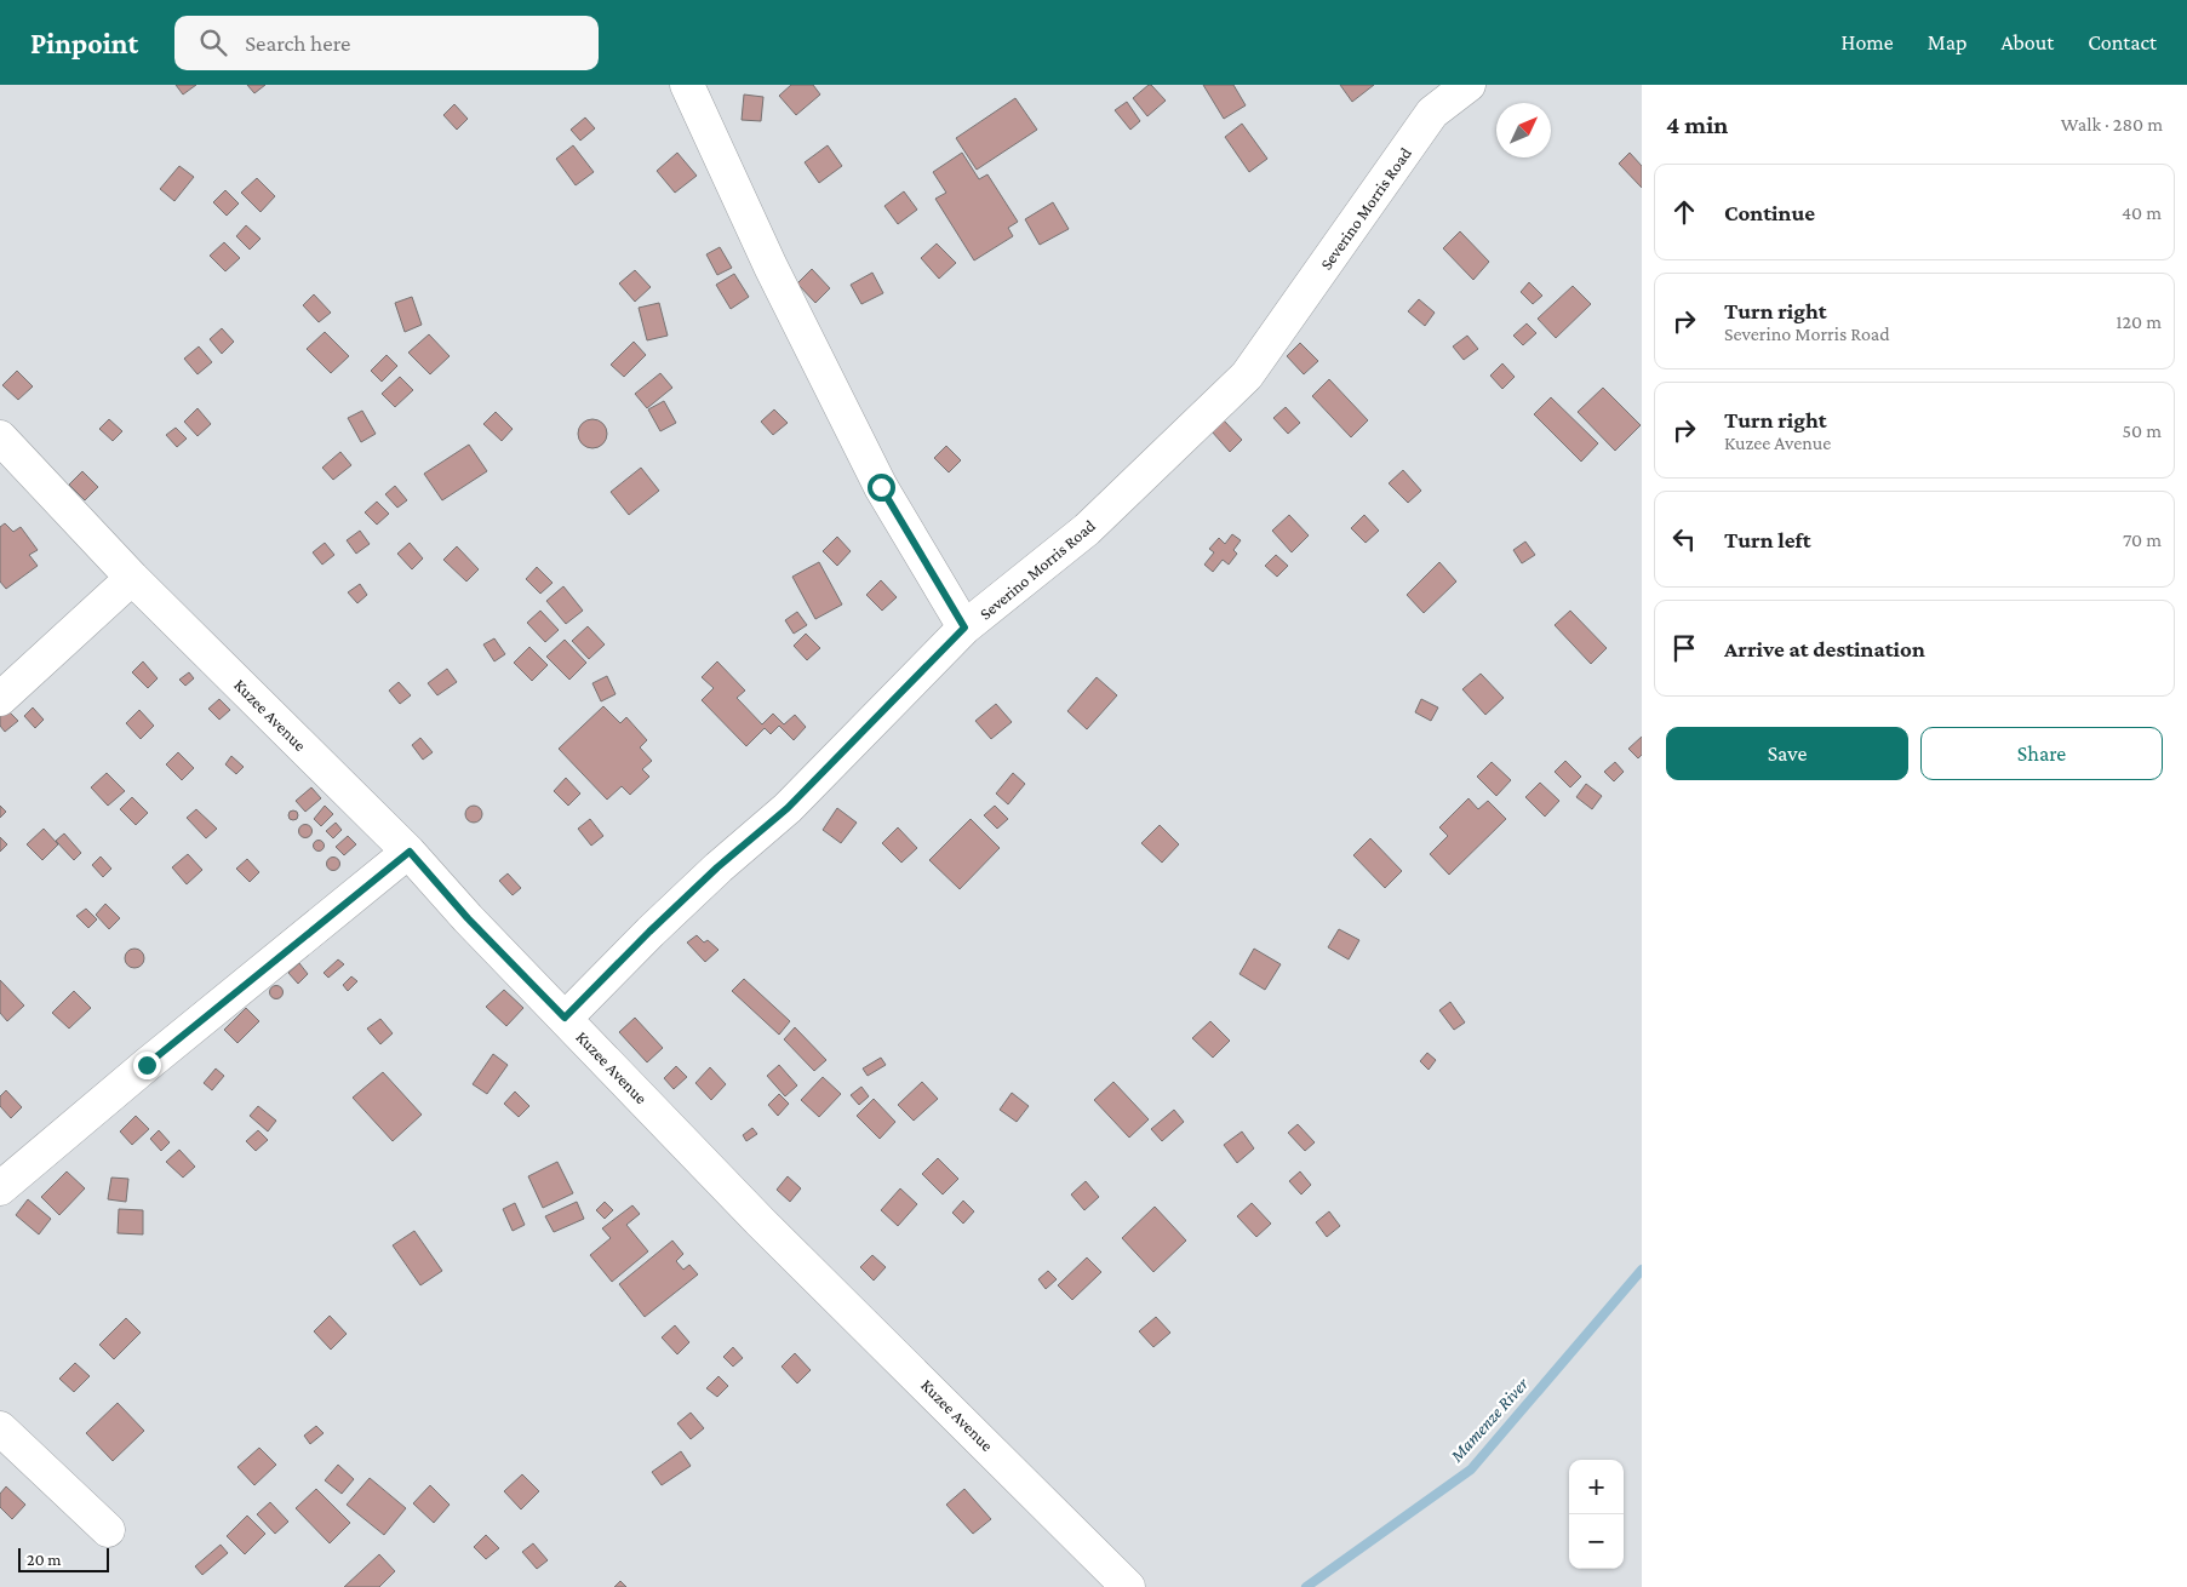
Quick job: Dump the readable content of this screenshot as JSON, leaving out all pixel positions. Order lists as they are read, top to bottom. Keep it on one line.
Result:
{"streets":{"street":["Severino Morris Road","Kuzee Avenue"]},"crossings":[["Severino Morris Road","Kuzee Avenue"]],"water":["Mamenze River"],"scale_bar":"20 m","north":"top right","page":{"header":"Pinpoint","search":"Search here","nav":["Home","Map","About","Contact"],"heading":["4 min","Walk · 280 m"],"list":[["Continue","40 m"],["Turn right","Severino Morris Road","120 m"],["Turn right","Kuzee Avenue","50 m"],["Turn left","70 m"],"Arrive at destination"],"buttons":["Save","Share"],"map_buttons":["+","−"],"scale":"20 m"}}
